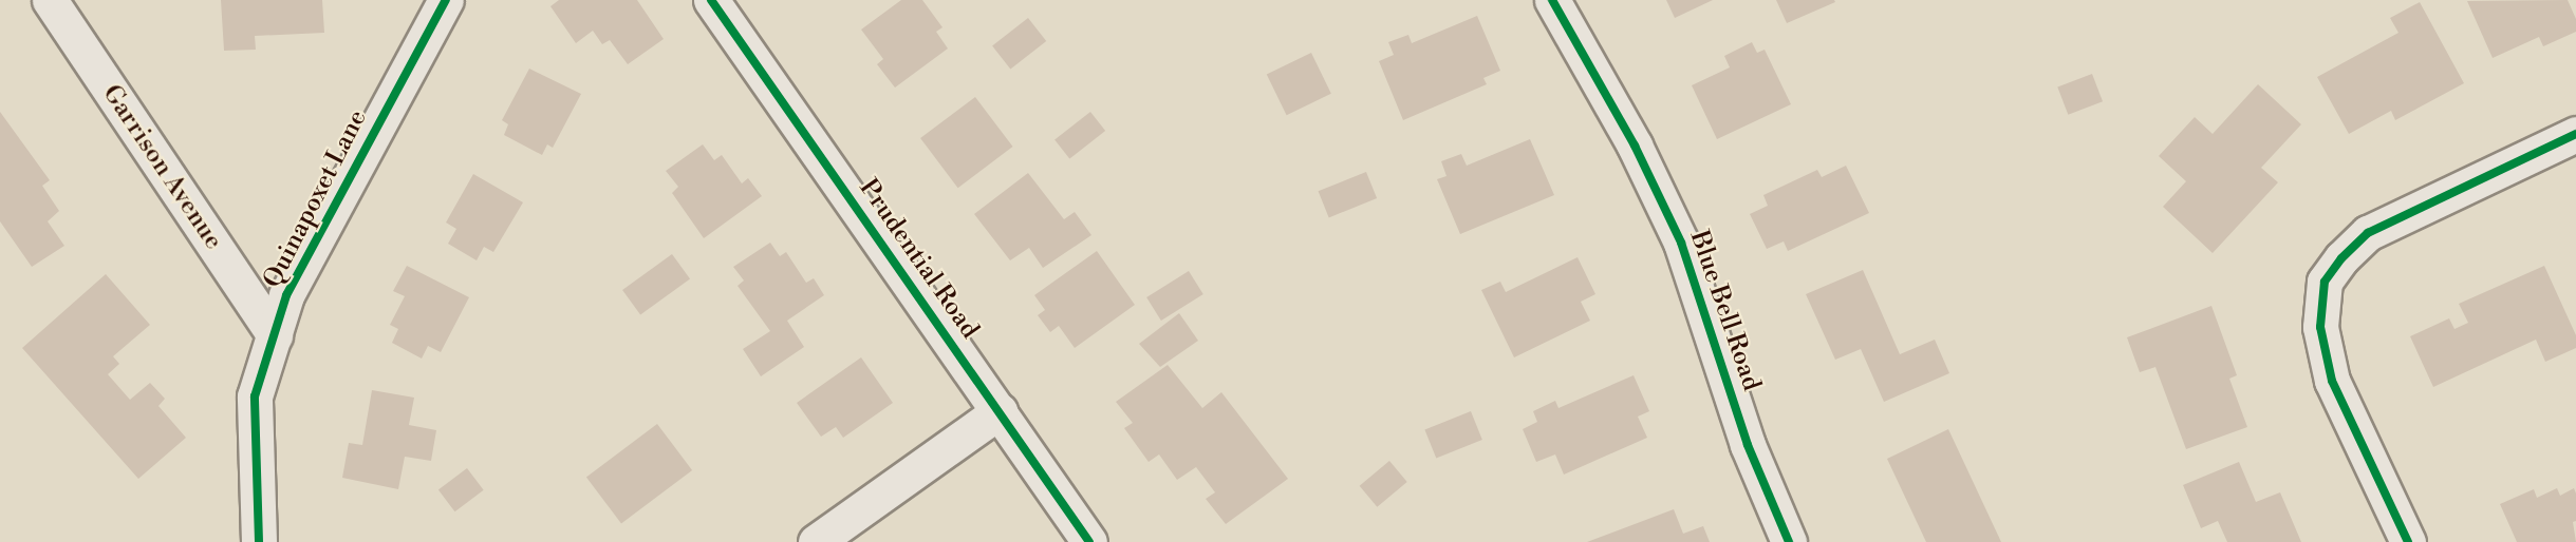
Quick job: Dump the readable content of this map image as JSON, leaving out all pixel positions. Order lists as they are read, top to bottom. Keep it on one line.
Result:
{"streets":{"street":["Garrison Avenue","Quinapoxet Lane","Prudential Road","Blue Bell Road"]},"crossings":[["Garrison Avenue","Quinapoxet Lane"]]}
